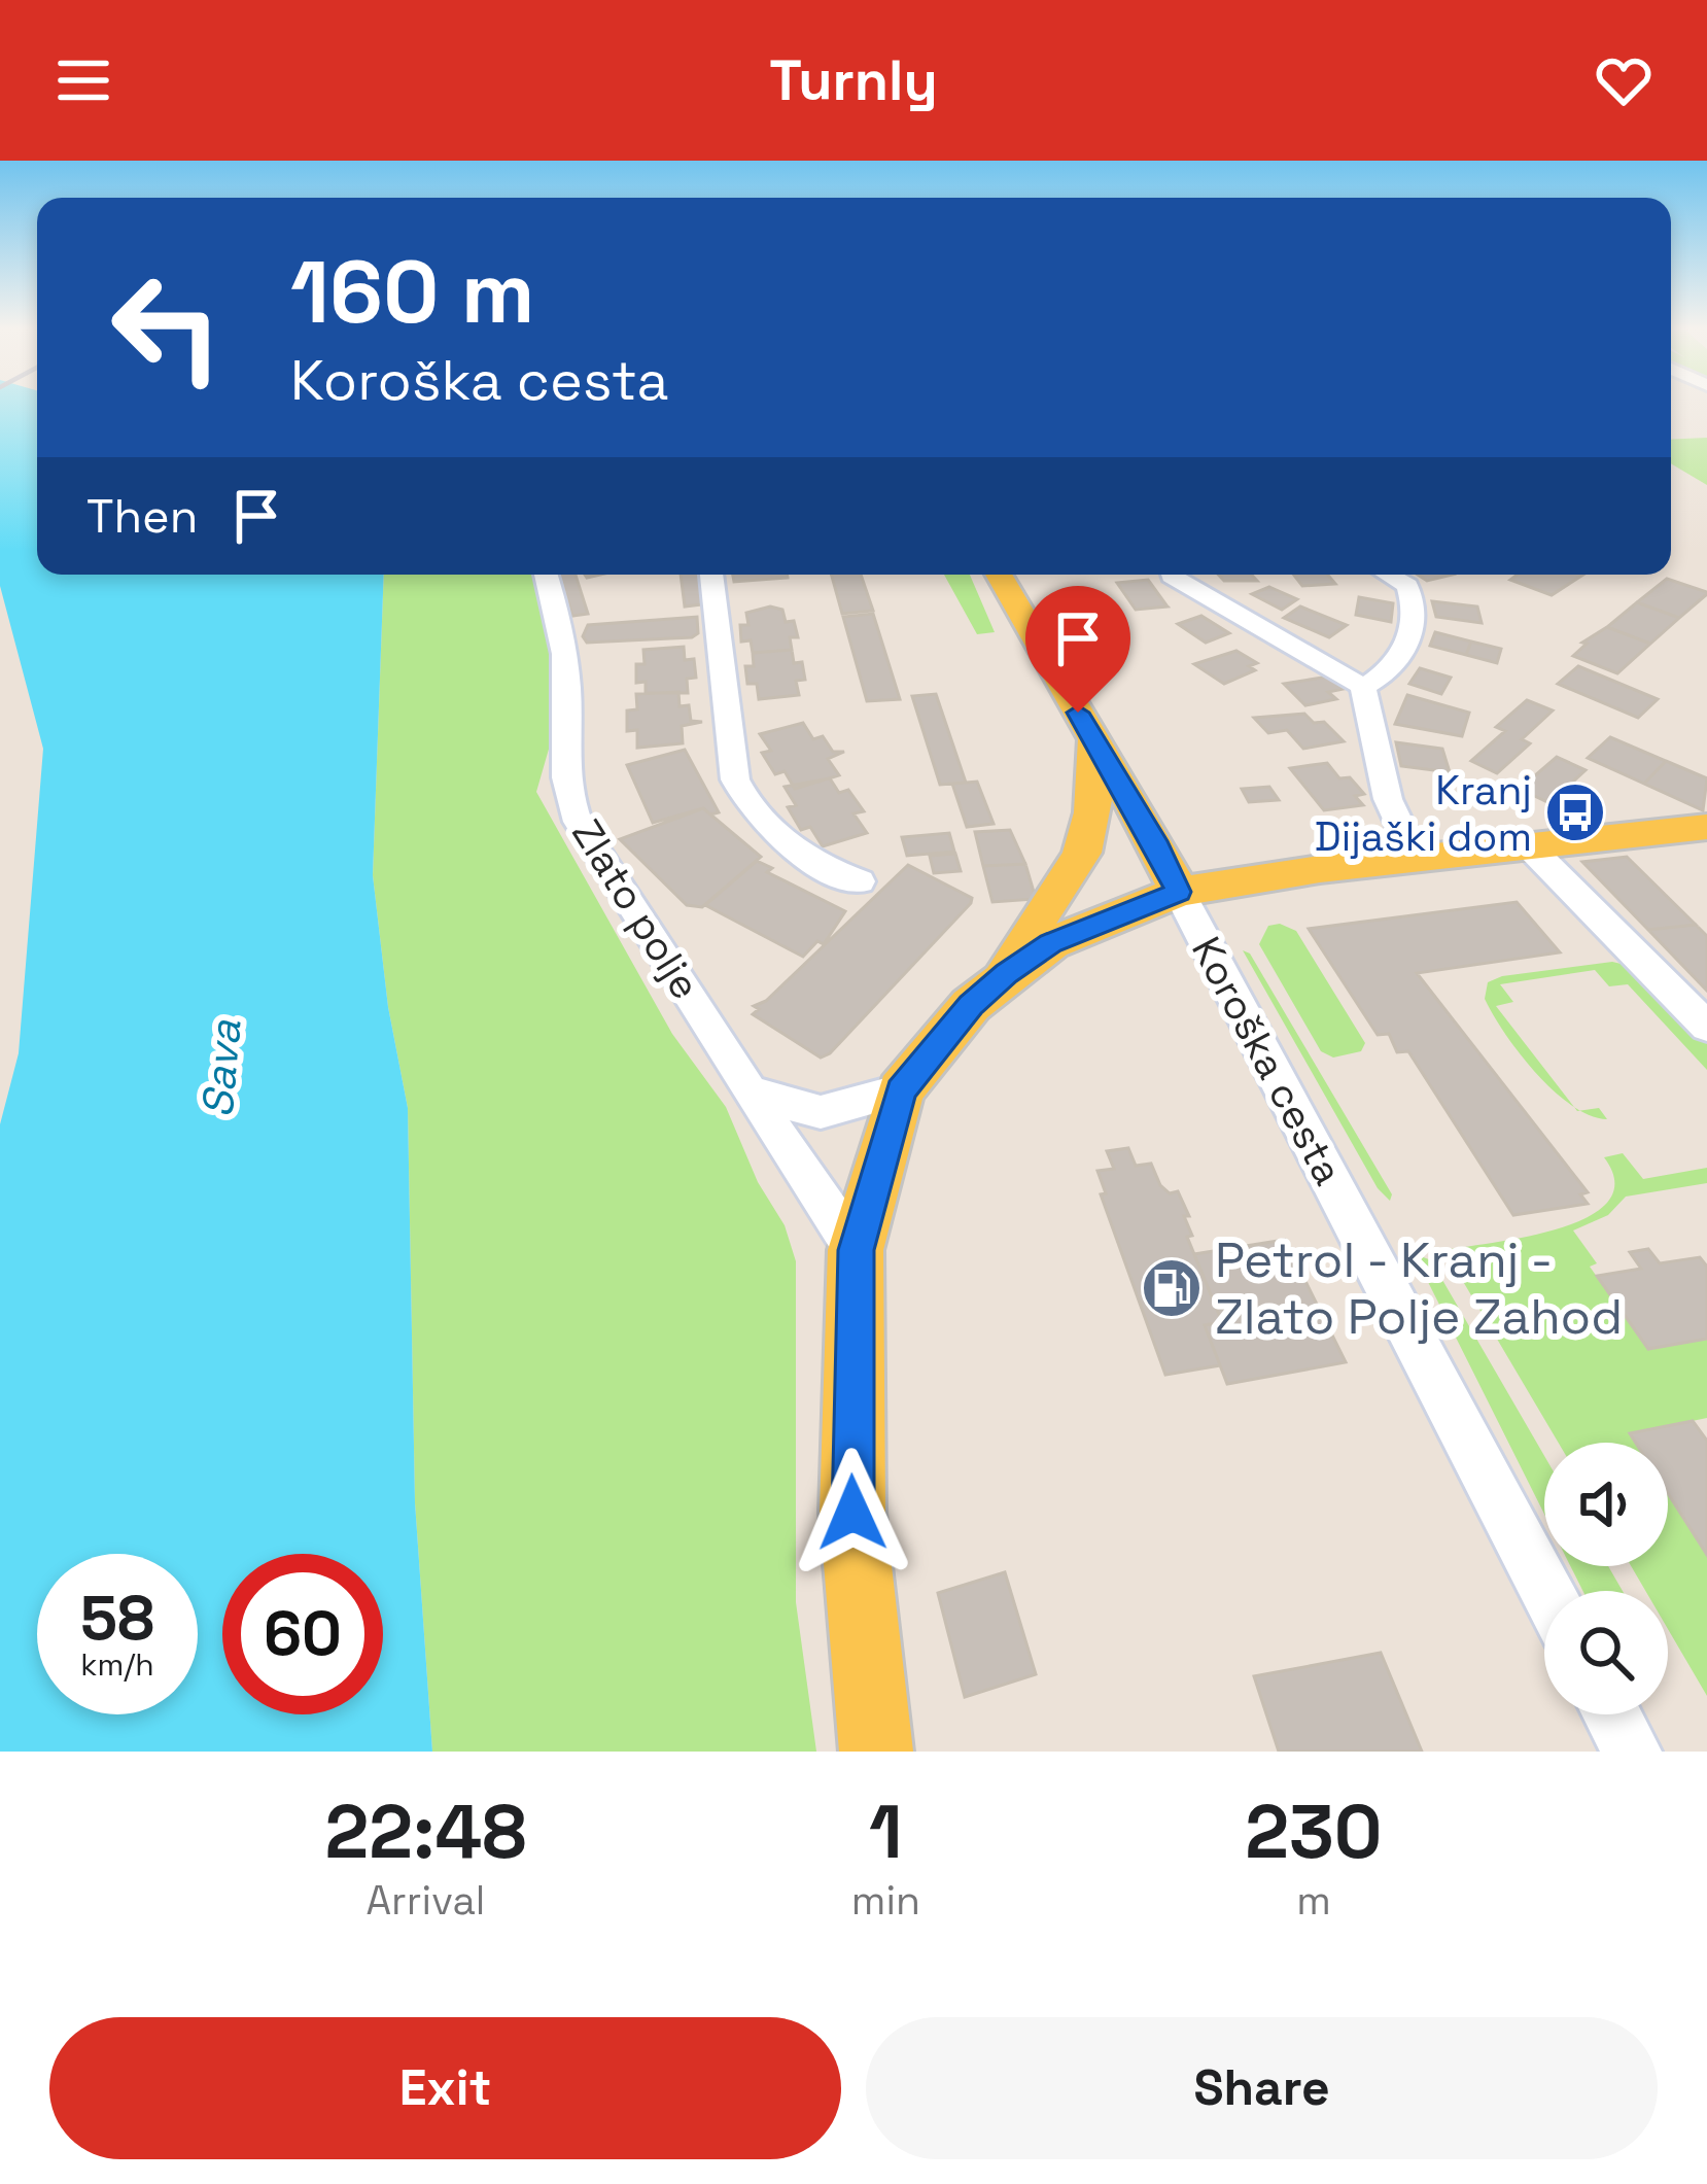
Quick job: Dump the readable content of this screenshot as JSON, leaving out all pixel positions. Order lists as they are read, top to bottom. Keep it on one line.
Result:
{"streets":{"main road":["Koroška cesta"],"street":["Zlato polje"]},"water":["Sava"],"places":{"bus stop":["Kranj Dijaški dom"],"fuel station":["Petrol - Kranj - Zlato Polje Zahod"]},"page":{"header":"Turnly","turn":["160 m","Koroška cesta"],"then":"Then","speed":"58 km/h","limit":"60","eta":["22:48","Arrival","1","min","230","m"],"buttons":["Exit","Share"]}}
